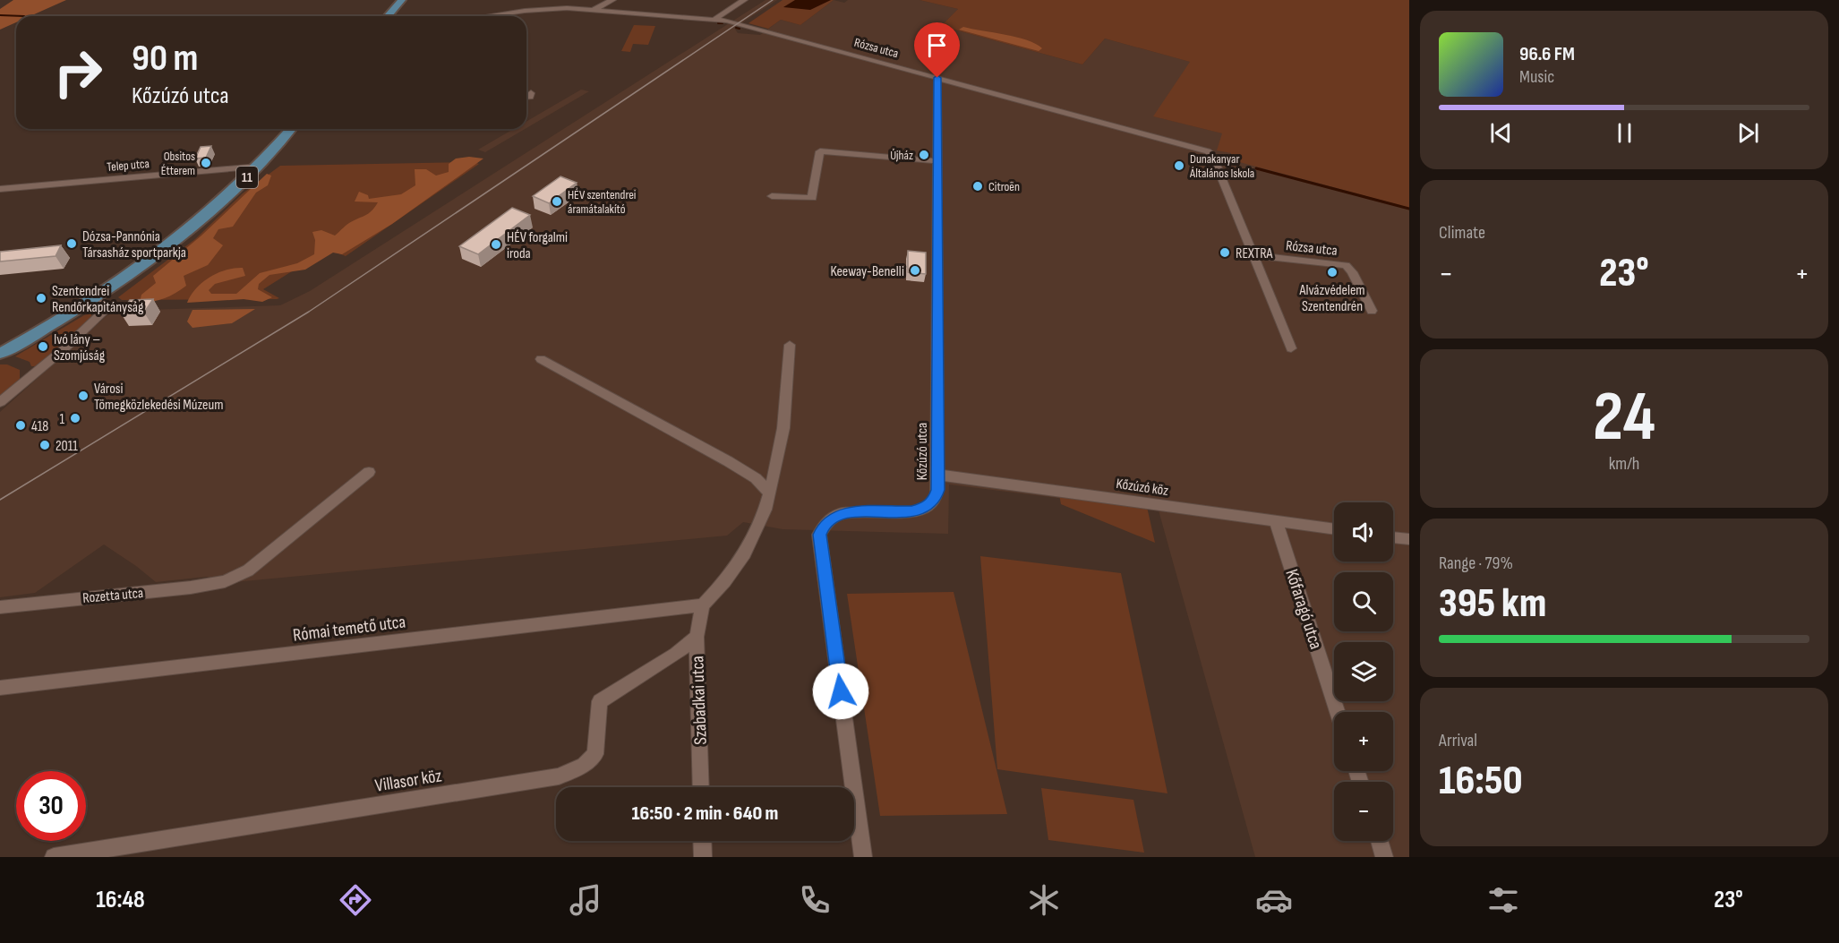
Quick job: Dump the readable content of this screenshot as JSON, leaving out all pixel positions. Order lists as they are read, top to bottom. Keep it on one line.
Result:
{"streets":{"main road":["11"],"street":["Rózsa utca","Telep utca","Kőzúzó utca","Kőzúzó köz","Rozetta utca","Kőfaragó utca","Római temető utca","Szabadkai utca","Villasor köz"]},"crossings":[["Rózsa utca","Kőzúzó utca"],["Telep utca","11"],["Kőzúzó utca","Kőzúzó köz"],["Kőzúzó köz","Kőfaragó utca"],["Római temető utca","Szabadkai utca"],["Szabadkai utca","Villasor köz"]],"places":["Újház","Obsitos Étterem","Dunakanyar Általános Iskola","Citroën","HÉV szentendrei áramátalakító","Dózsa-Pannónia Társasház sportparkja","HÉV forgalmi iroda","REXTRA","Keeway-Benelli","Alvázvédelem Szentendrén","Szentendrei Rendőrkapitányság","Ivó lány – Szomjúság","Városi Tömegközlekedési Múzeum","1","418","2011"],"page":{"turn":["90 m","Kőzúzó utca"],"song":["96.6 FM","Music"],"tile":["Climate",["24","km/h"],["Range · 79%","395 km"],["Arrival","16:50"]],"heat":["−","23°","+"],"map_buttons":["+","−"],"limit":"30","trip":"16:50 · 2 min · 640 m","tabs":["16:48","23°"]}}
